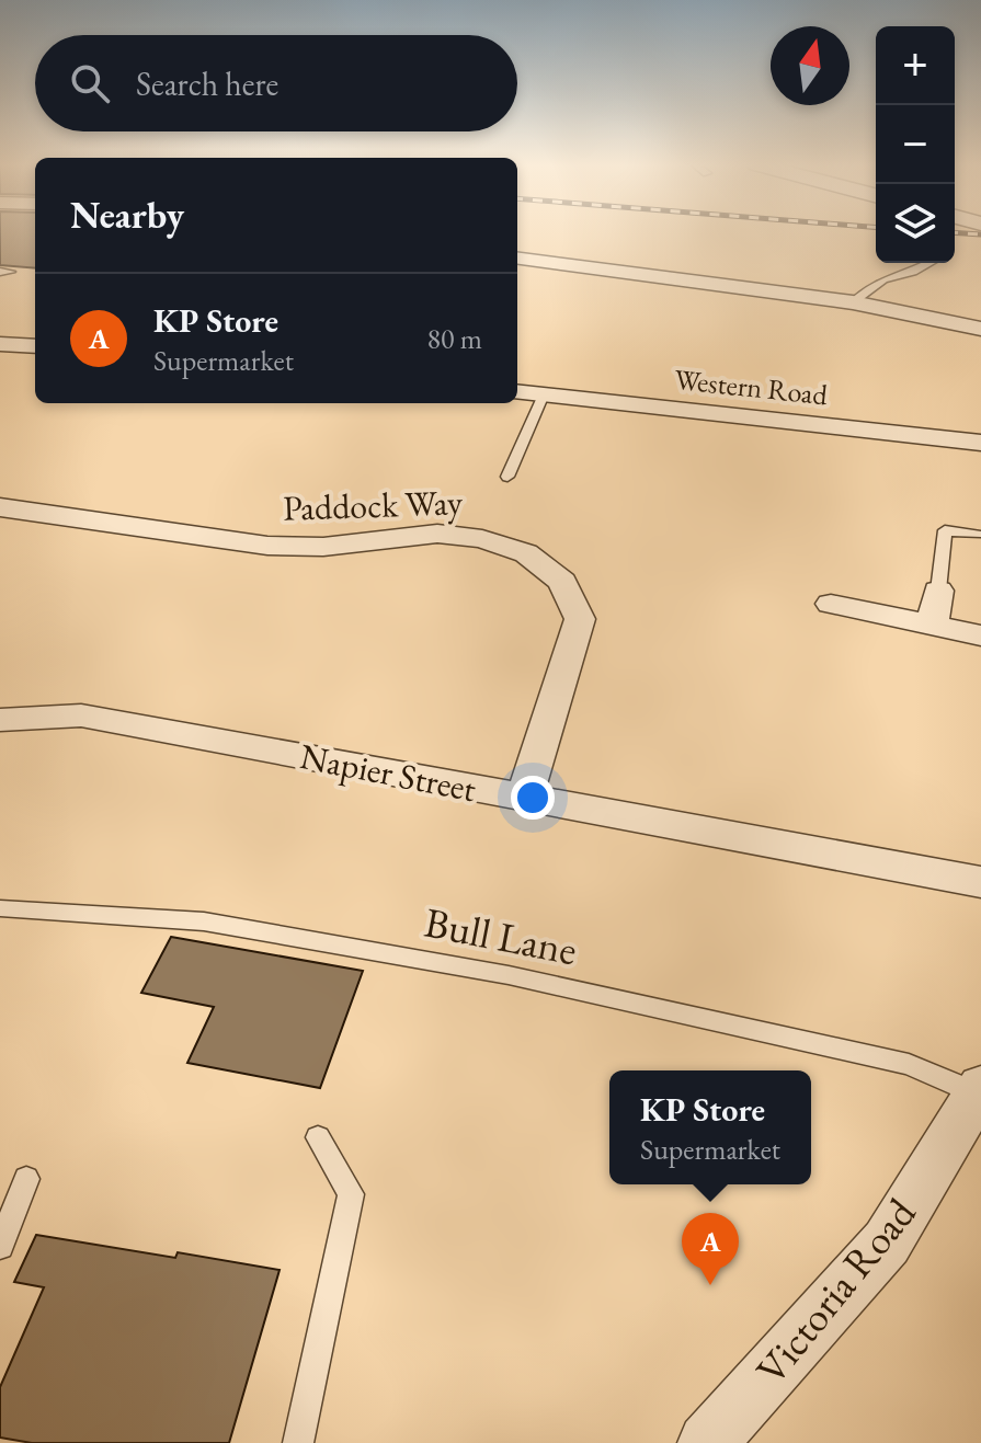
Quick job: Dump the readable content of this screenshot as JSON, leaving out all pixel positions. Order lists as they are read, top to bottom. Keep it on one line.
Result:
{"streets":{"street":["Western Road","Paddock Way","Napier Street","Victoria Road"],"lane":["Bull Lane"]},"crossings":[["Paddock Way","Napier Street"],["Bull Lane","Victoria Road"]],"north":"top","page":{"map_buttons":["+","−"],"search":"Search here","heading":"Nearby","list":[{"mark":"A","name":"KP Store","note":"Supermarket","value":"80 m"}],"popup":["KP Store","Supermarket"],"pins":"A"}}
